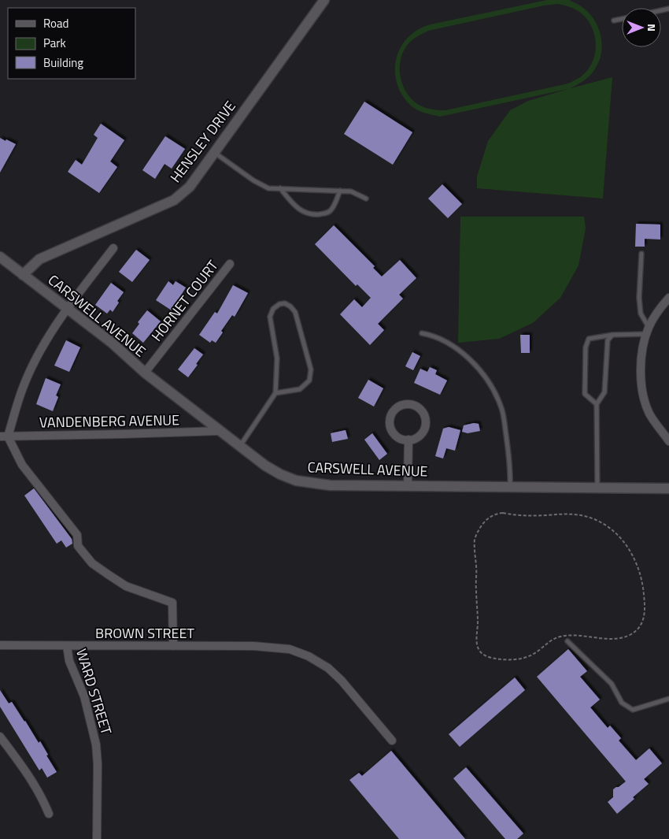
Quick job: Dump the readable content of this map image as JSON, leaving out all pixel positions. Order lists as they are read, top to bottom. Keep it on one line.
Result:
{"streets":{"street":["HENSLEY DRIVE","HORNET COURT","CARSWELL AVENUE","VANDENBERG AVENUE","BROWN STREET","WARD STREET"]},"crossings":[["HENSLEY DRIVE","CARSWELL AVENUE"],["HORNET COURT","CARSWELL AVENUE"],["CARSWELL AVENUE","VANDENBERG AVENUE"],["BROWN STREET","WARD STREET"]],"legend":["Road","Park","Building"],"north":"right"}
